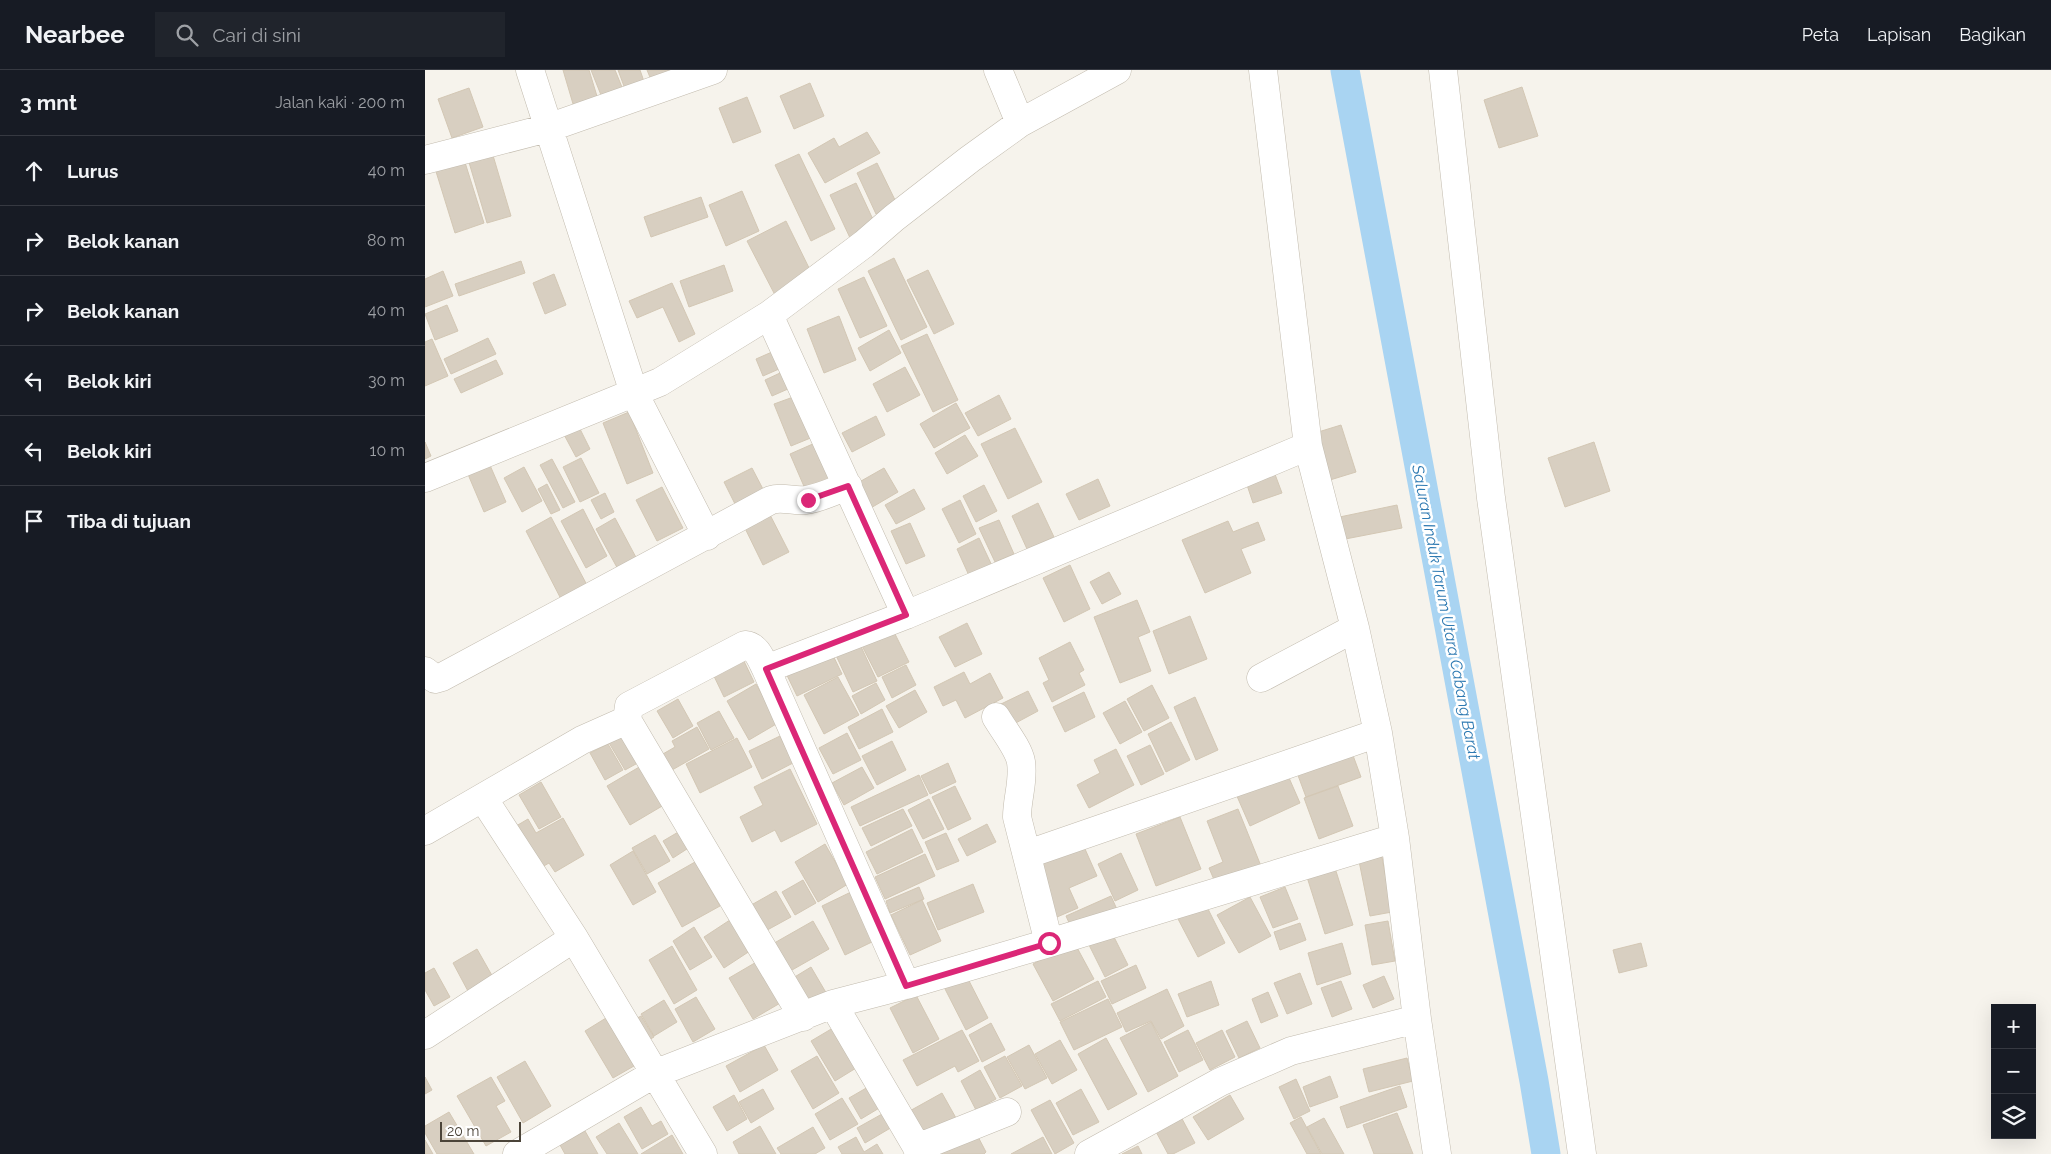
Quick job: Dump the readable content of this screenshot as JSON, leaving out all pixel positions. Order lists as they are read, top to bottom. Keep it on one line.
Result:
{"water":["Saluran Induk Tarum Utara Cabang Barat"],"scale_bar":"20 m","page":{"header":"Nearbee","search":"Cari di sini","nav":["Peta","Lapisan","Bagikan"],"heading":["3 mnt","Jalan kaki · 200 m"],"list":[["Lurus","40 m"],["Belok kanan","80 m"],["Belok kanan","40 m"],["Belok kiri","30 m"],["Belok kiri","10 m"],"Tiba di tujuan"],"map_buttons":["+","−"],"scale":"20 m"}}
